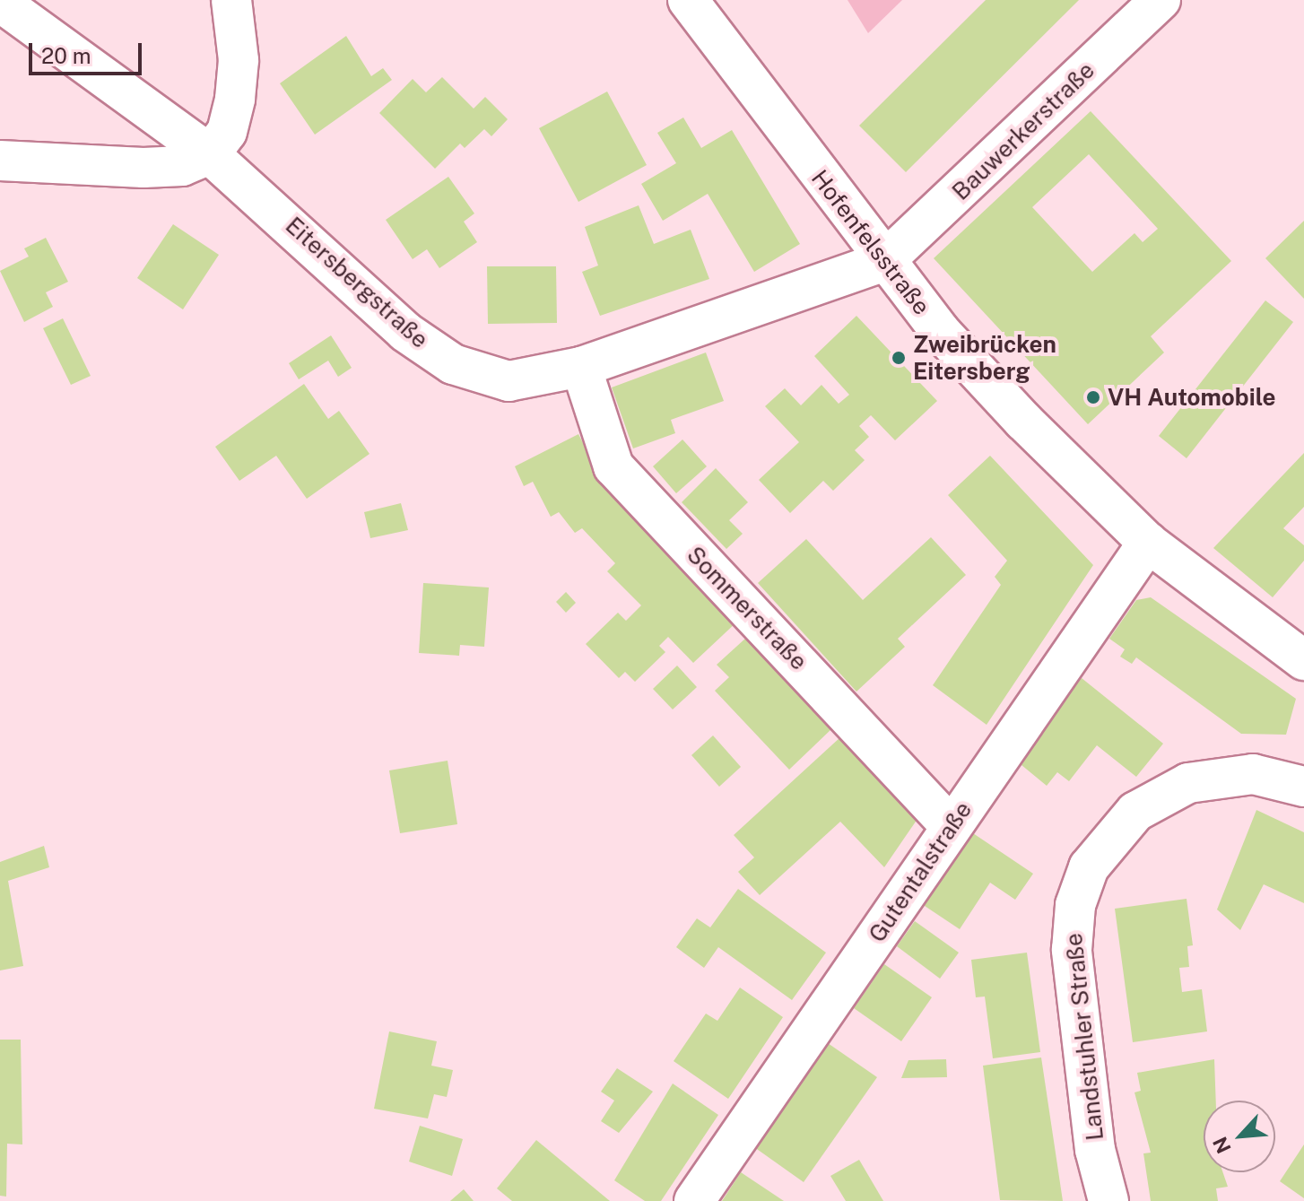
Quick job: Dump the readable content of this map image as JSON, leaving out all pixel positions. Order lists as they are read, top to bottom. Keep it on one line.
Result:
{"streets":{"street":["Bauwerkerstraße","Hofenfelsstraße","Eitersbergstraße","Sommerstraße","Gutentalstraße","Landstuhler Straße"]},"crossings":[["Bauwerkerstraße","Hofenfelsstraße"],["Bauwerkerstraße","Eitersbergstraße"],["Hofenfelsstraße","Eitersbergstraße"],["Hofenfelsstraße","Gutentalstraße"],["Eitersbergstraße","Sommerstraße"],["Sommerstraße","Gutentalstraße"]],"places":["Zweibrücken Eitersberg","VH Automobile"],"scale_bar":"20 m","north":"bottom left"}
